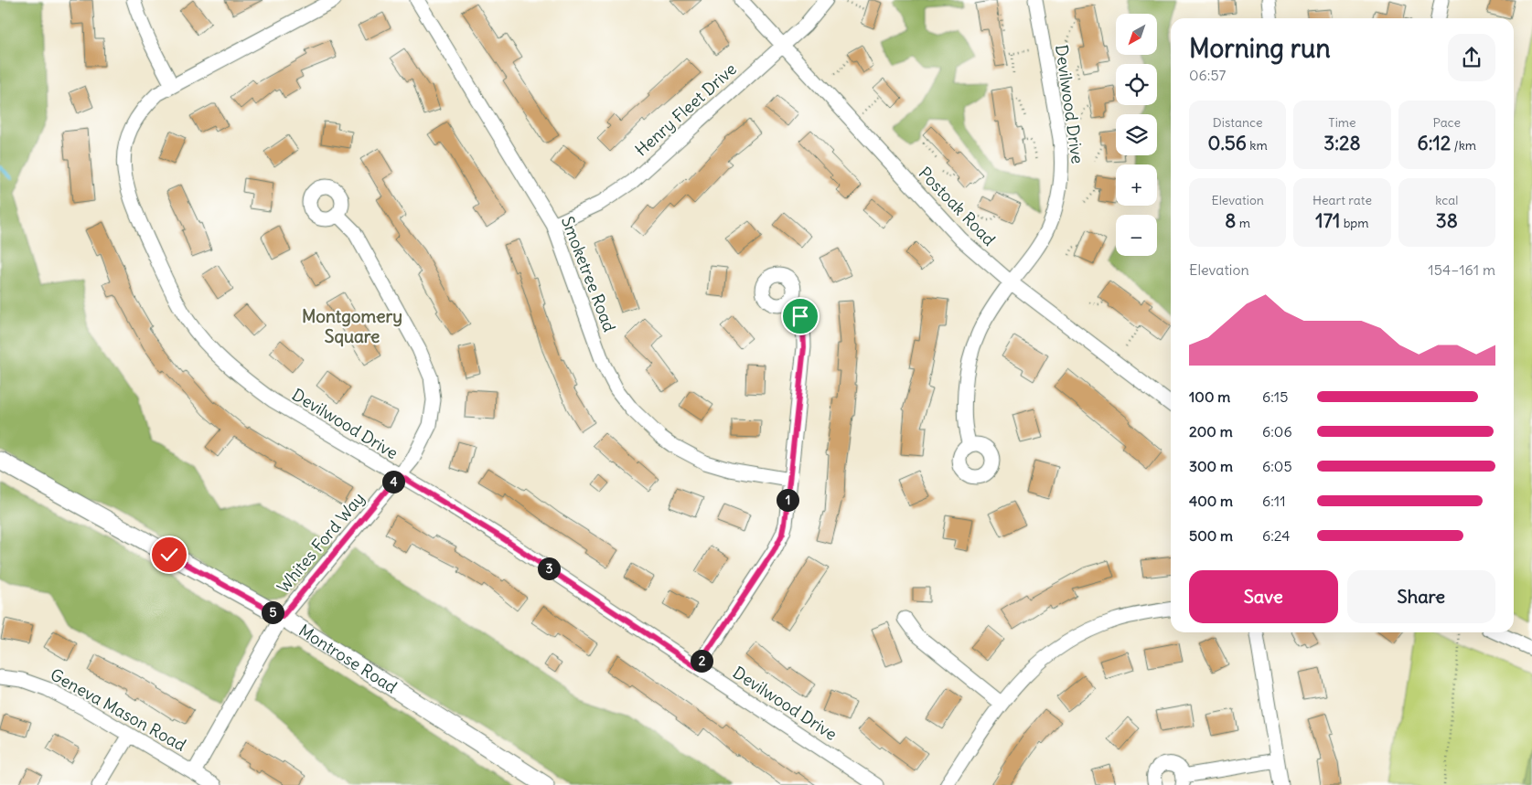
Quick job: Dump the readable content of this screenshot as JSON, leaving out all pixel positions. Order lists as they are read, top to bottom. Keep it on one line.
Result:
{"streets":{"main road":["Montrose Road"],"street":["Devilwood Drive","Henry Fleet Drive","Postoak Road","Smoketree Road","Whites Ford Way","Geneva Mason Road"]},"crossings":[["Devilwood Drive","Postoak Road"],["Devilwood Drive","Whites Ford Way"],["Henry Fleet Drive","Postoak Road"],["Henry Fleet Drive","Smoketree Road"],["Whites Ford Way","Montrose Road"],["Whites Ford Way","Geneva Mason Road"]],"districts":["Montgomery Square"],"north":"bottom left","page":{"map_buttons":["+","−"],"heading":["Morning run","06:57"],"stats":[["Distance","0.56 km"],["Time","3:28"],["Pace","6:12 /km"],["Elevation","8 m"],["Heart rate","171 bpm"],["kcal","38"]],"chart":["Elevation","154–161 m"],"list":[{"name":"100 m","note":"6:15"},{"name":"200 m","note":"6:06"},{"name":"300 m","note":"6:05"},{"name":"400 m","note":"6:11"},{"name":"500 m","note":"6:24"}],"pins":["4","1","3","5","2"],"buttons":["Save","Share"]}}
